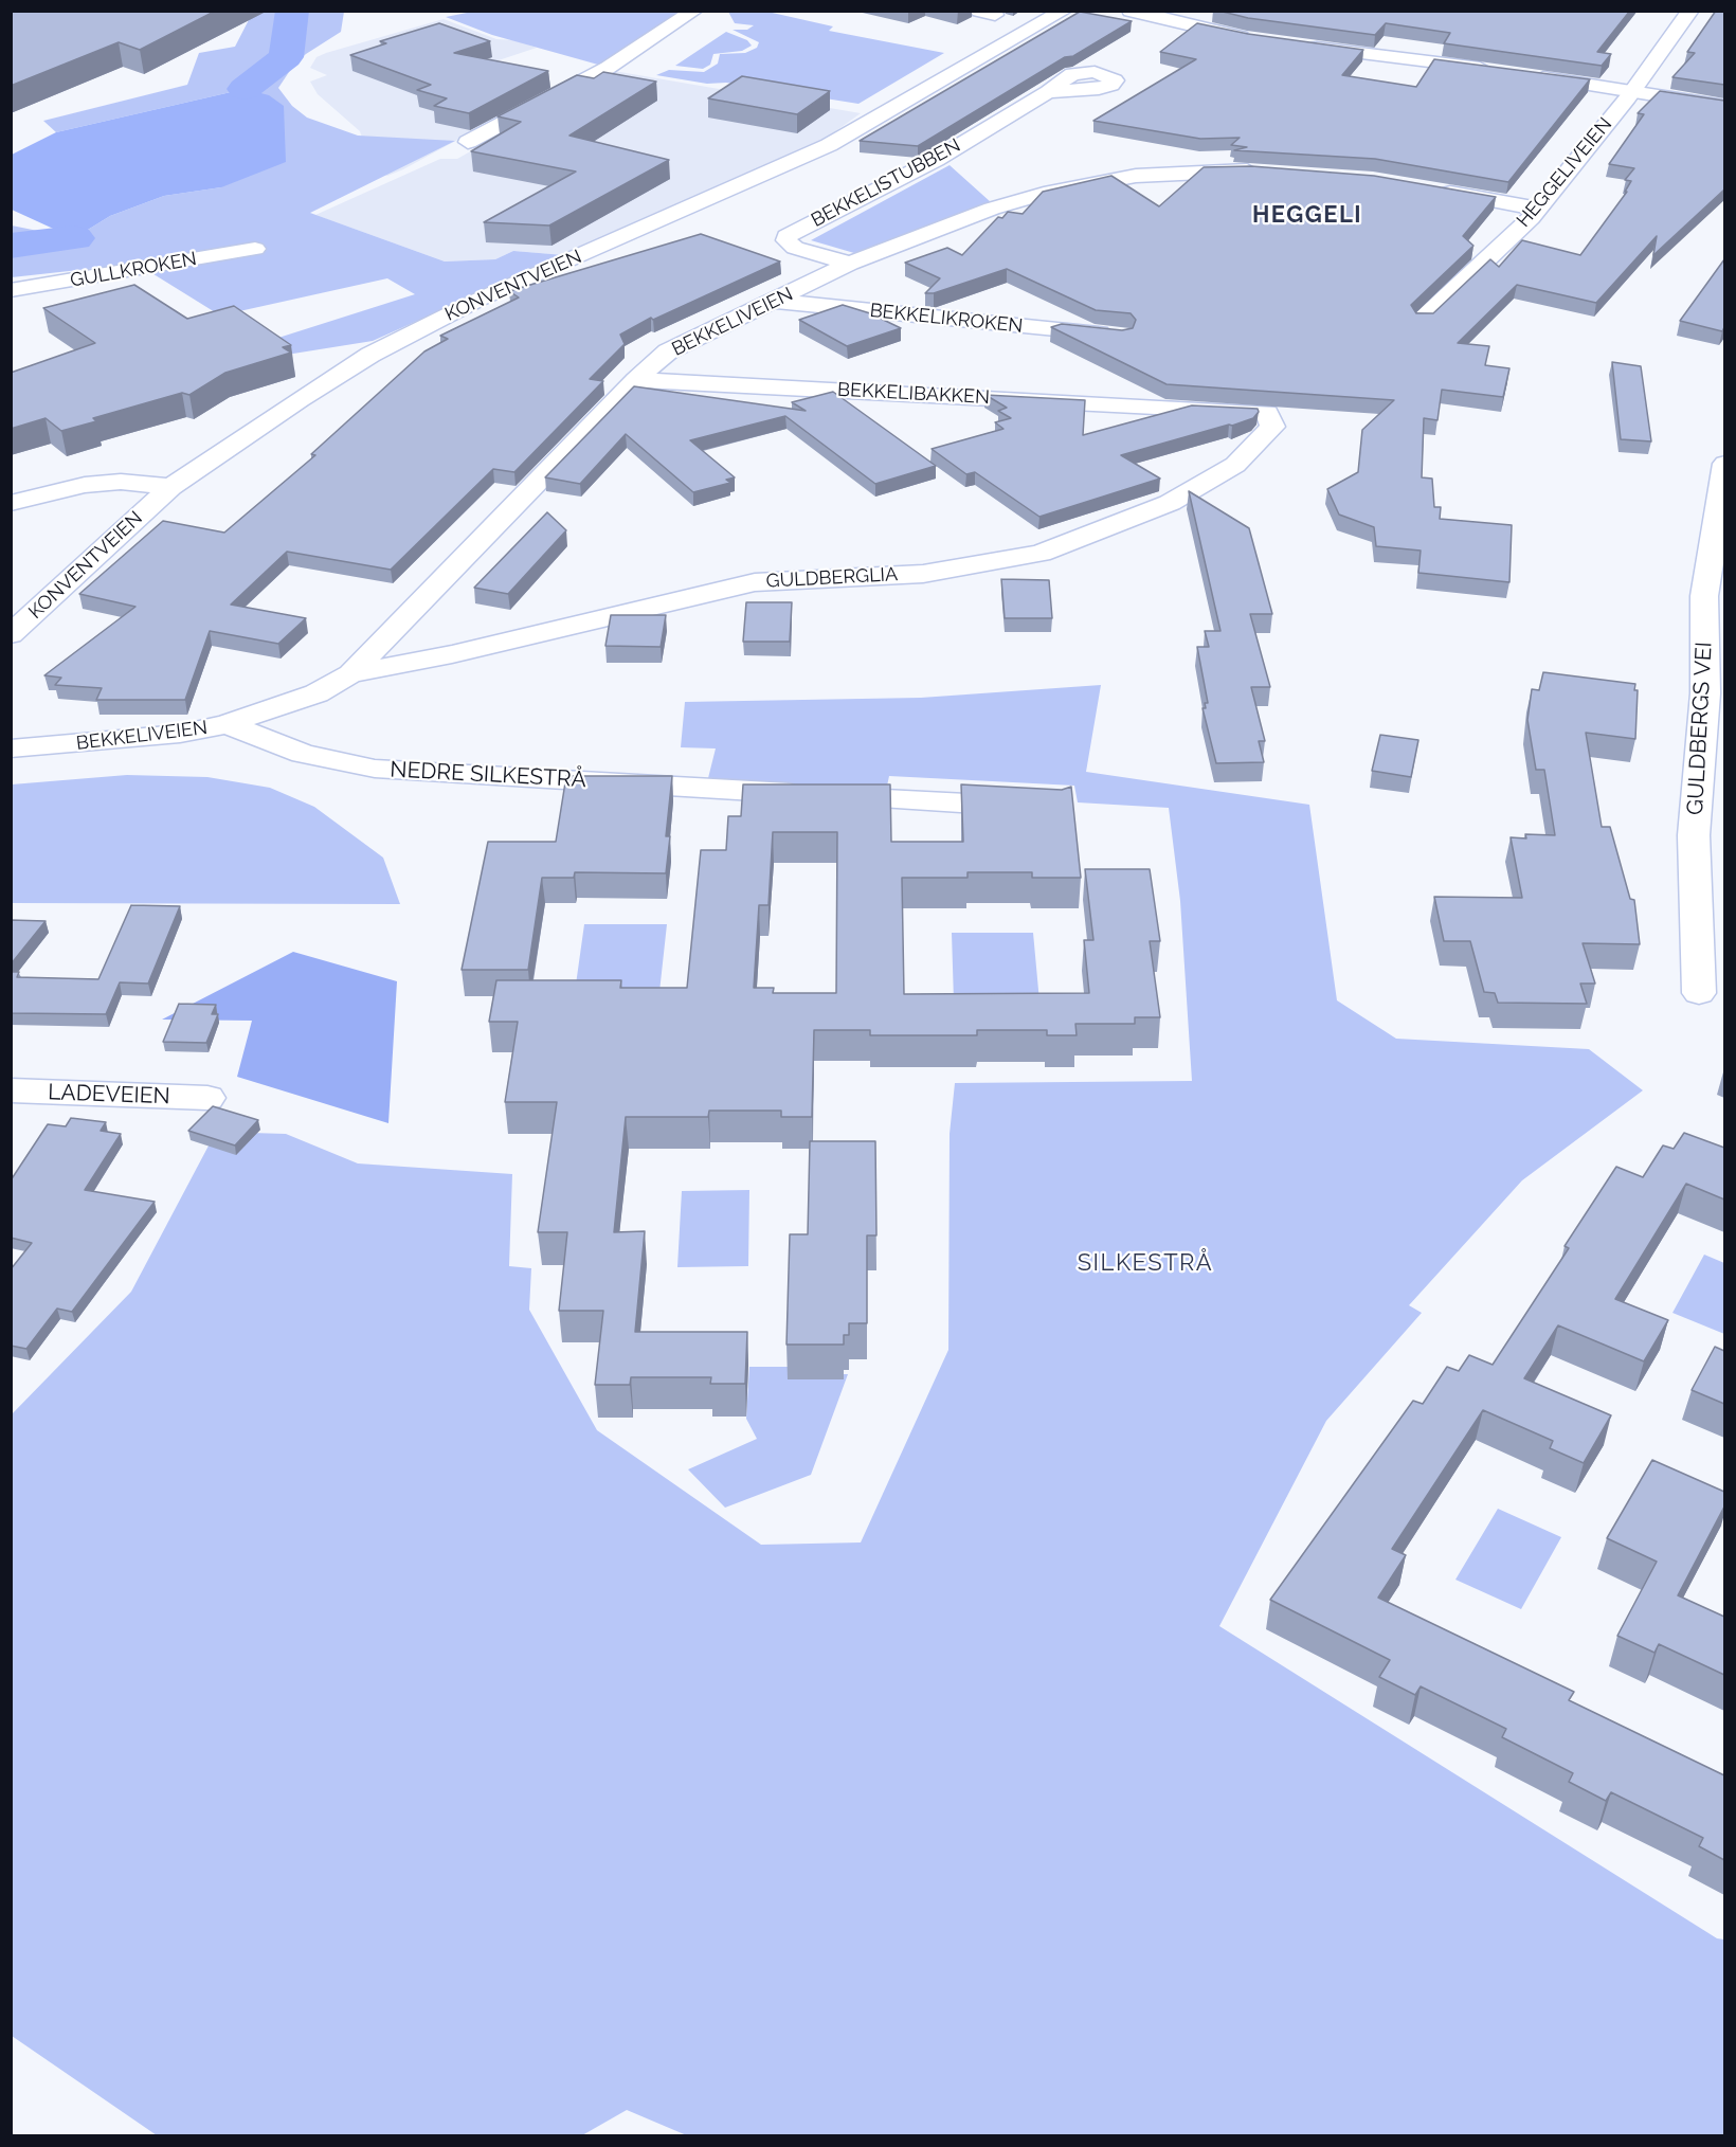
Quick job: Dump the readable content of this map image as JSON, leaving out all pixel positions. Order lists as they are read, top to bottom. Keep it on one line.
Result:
{"streets":{"street":["HEGGELIVEIEN","BEKKELISTUBBEN","GULLKROKEN","KONVENTVEIEN","BEKKELIKROKEN","BEKKELIVEIEN","BEKKELIBAKKEN","GULDBERGLIA","GULDBERGS VEI","NEDRE SILKESTRÅ","LADEVEIEN"]},"crossings":[["BEKKELISTUBBEN","BEKKELIVEIEN"],["BEKKELIKROKEN","BEKKELIVEIEN"],["BEKKELIVEIEN","BEKKELIBAKKEN"],["BEKKELIVEIEN","GULDBERGLIA"],["BEKKELIVEIEN","NEDRE SILKESTRÅ"],["BEKKELIBAKKEN","GULDBERGLIA"]],"districts":["HEGGELI","SILKESTRÅ"]}
